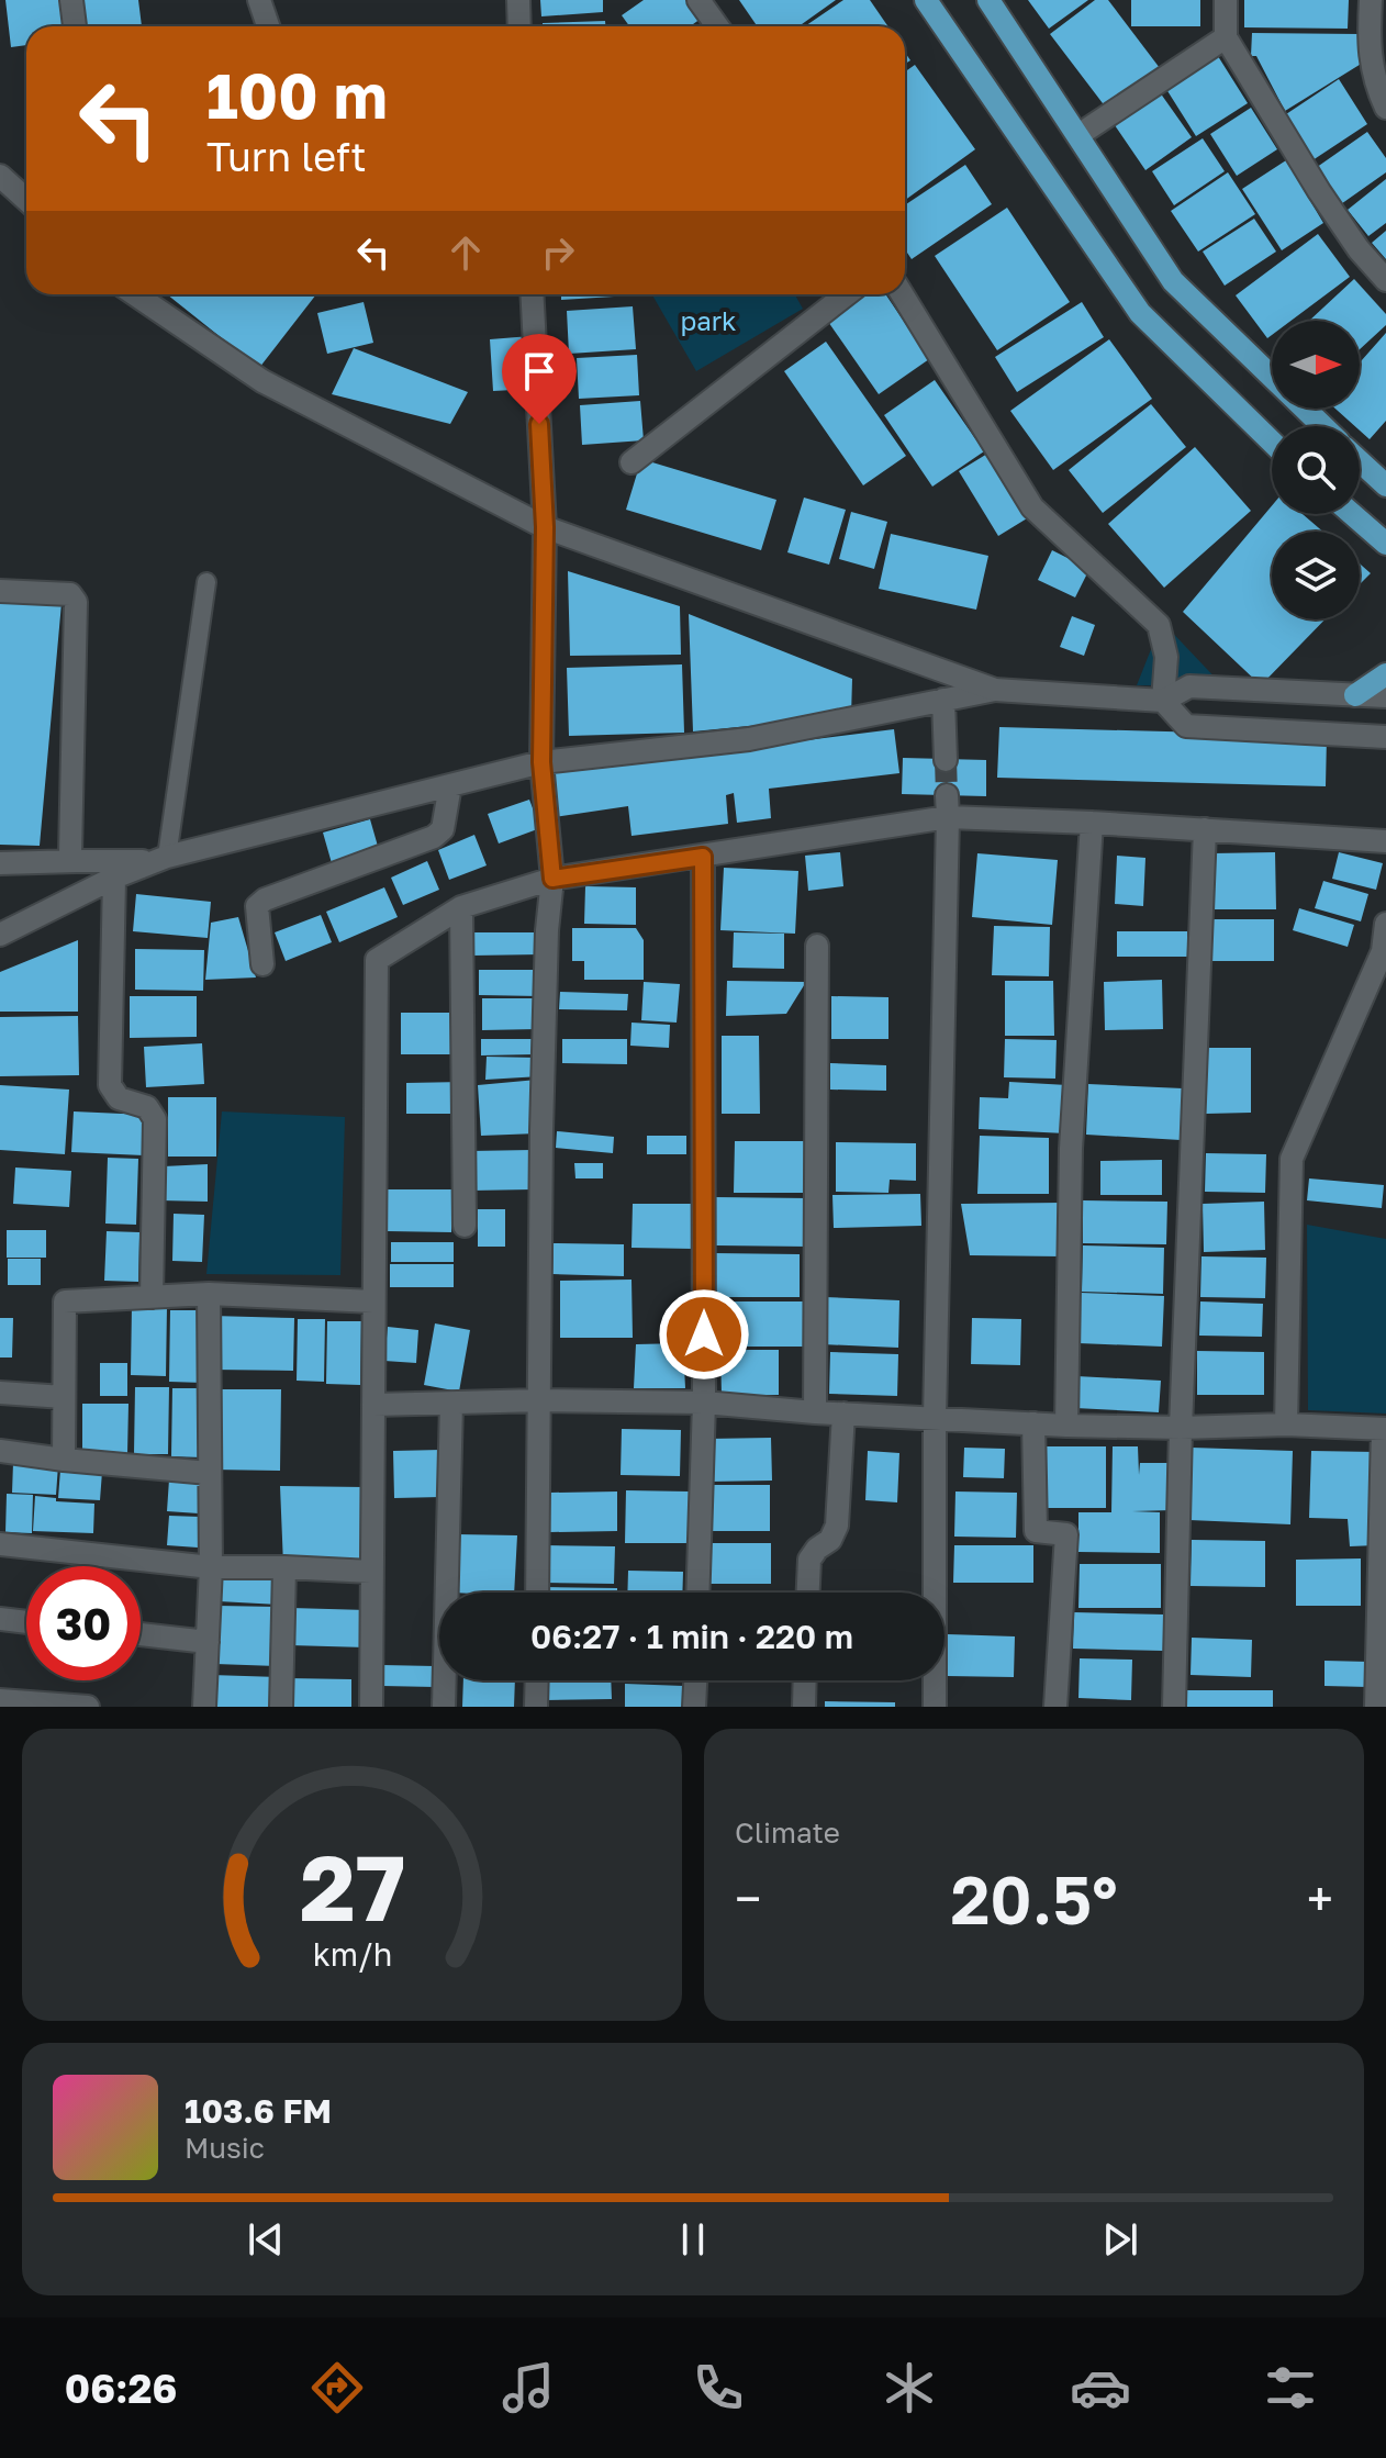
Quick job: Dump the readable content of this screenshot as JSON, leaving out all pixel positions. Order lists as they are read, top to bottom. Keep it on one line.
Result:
{"parks":["park"],"north":"right","page":{"turn":["100 m","Turn left"],"limit":"30","trip":"06:27 · 1 min · 220 m","tile":"Climate","heat":["−","20.5°","+"],"song":["103.6 FM","Music"],"tabs":"06:26","gauge":["27","km/h"]}}
